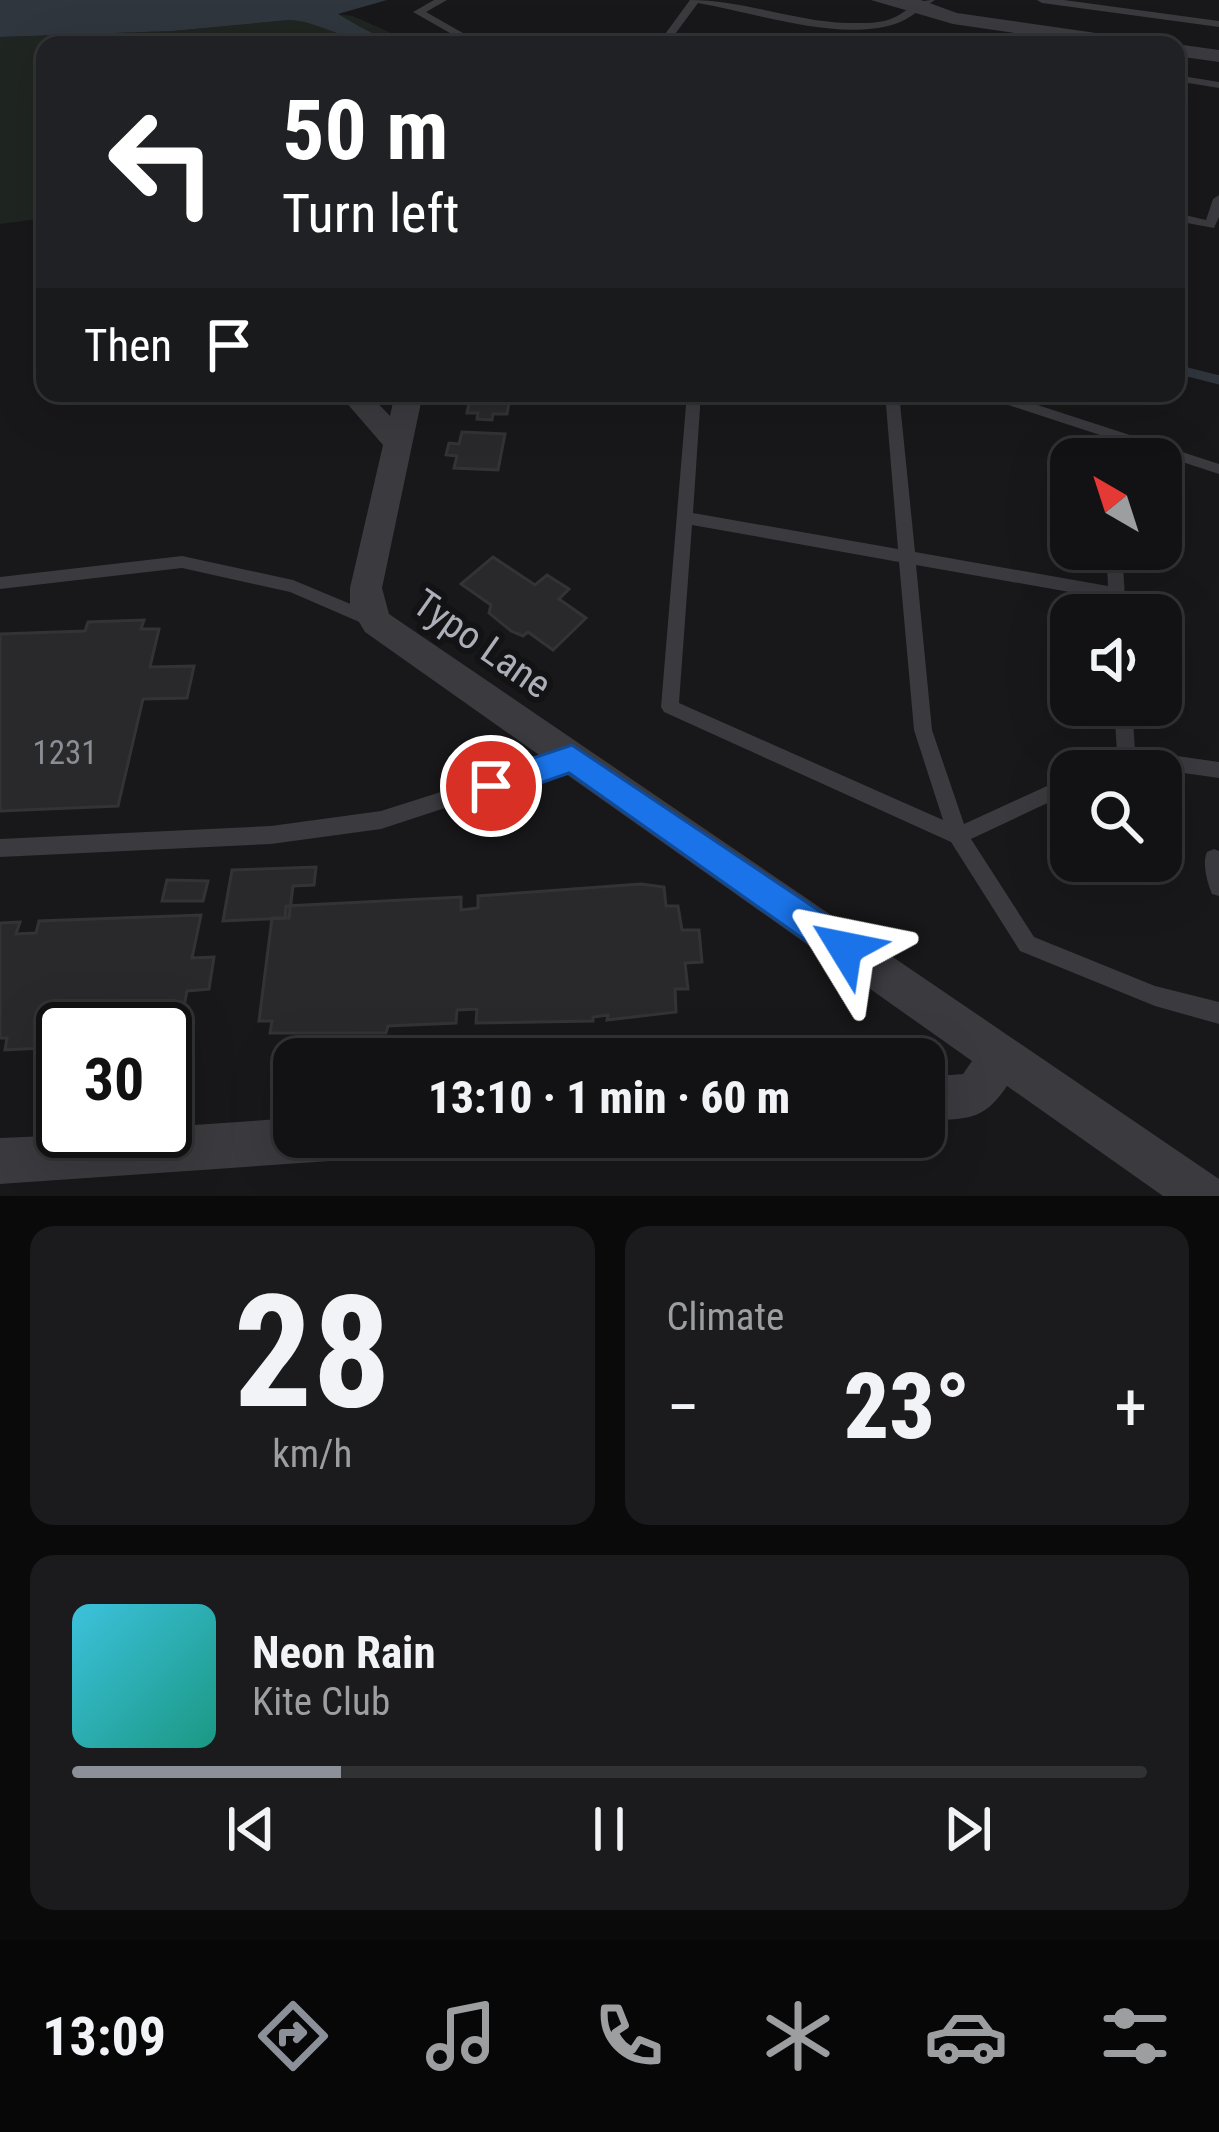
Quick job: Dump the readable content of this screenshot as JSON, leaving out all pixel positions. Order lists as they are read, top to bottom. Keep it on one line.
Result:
{"streets":{"street":["Typo Lane"]},"house_numbers":["1231"],"north":"top left","page":{"turn":["50 m","Turn left"],"then":"Then","limit":"30","trip":"13:10 · 1 min · 60 m","tile":[["28","km/h"],"Climate"],"heat":["−","23°","+"],"song":["Neon Rain","Kite Club"],"tabs":"13:09"}}
